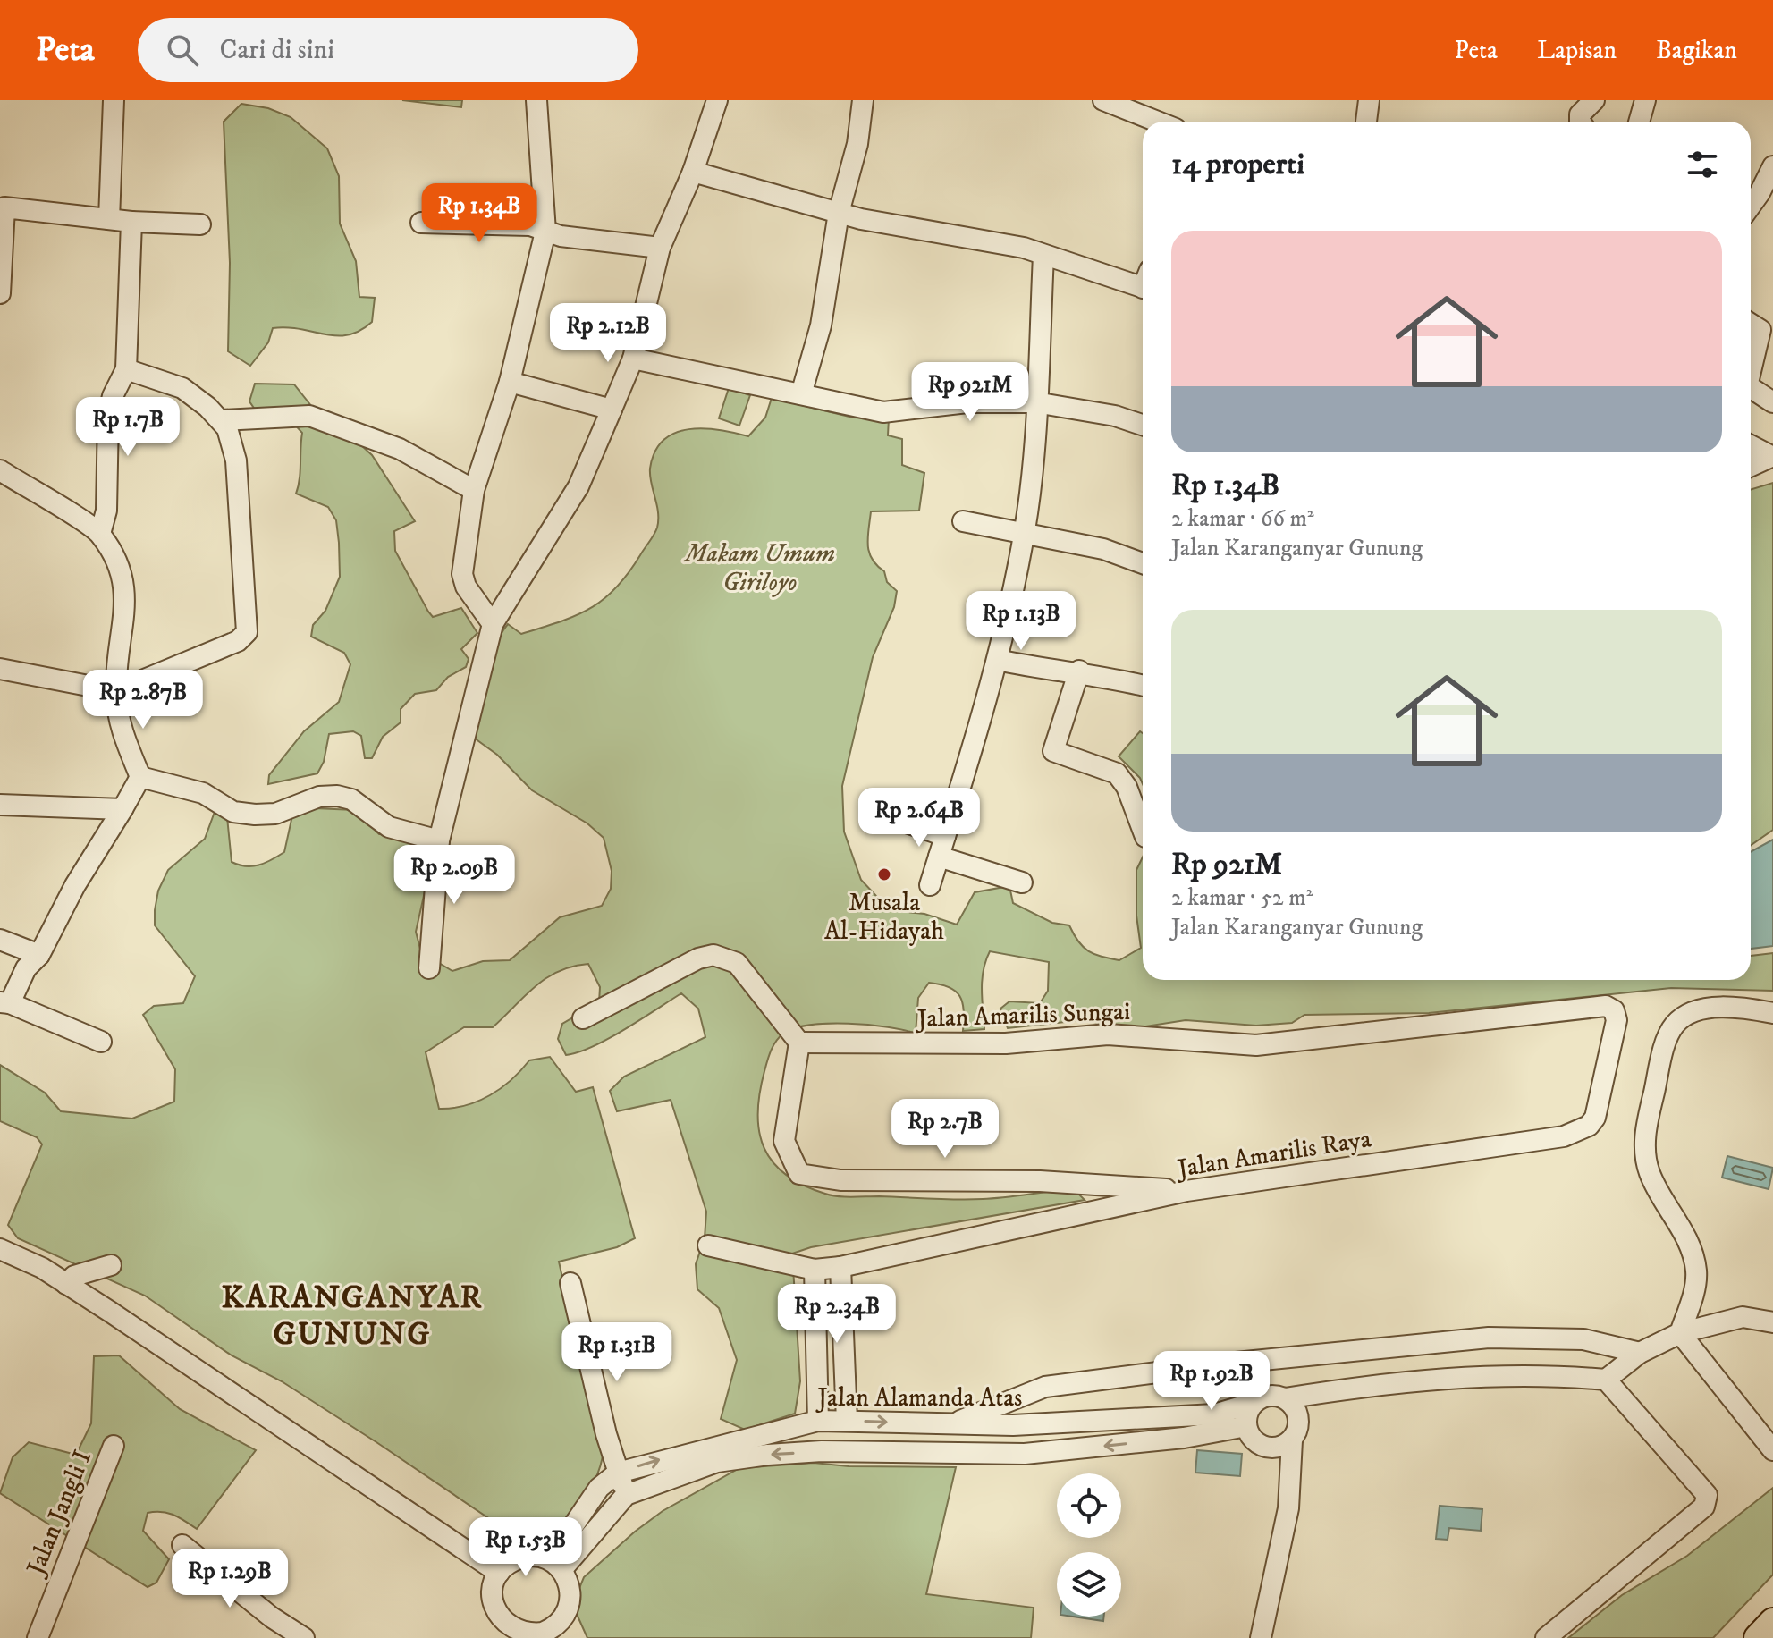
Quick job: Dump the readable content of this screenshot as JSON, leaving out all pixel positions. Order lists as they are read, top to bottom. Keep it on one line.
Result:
{"streets":{"street":["Jalan Amarilis Sungai","Jalan Amarilis Raya","Jalan Alamanda Atas","Jalan Jangli I"]},"crossings":[["Jalan Amarilis Sungai","Jalan Amarilis Raya"]],"districts":["KARANGANYAR GUNUNG"],"parks":["Makam Umum Giriloyo"],"places":["Musala Al-Hidayah"],"page":{"header":"Peta","search":"Cari di sini","nav":["Peta","Lapisan","Bagikan"],"heading":"14 properti","price":["Rp 1.34B","Rp 2.12B","Rp 921M","Rp 1.7B","Rp 1.13B","Rp 2.87B","Rp 2.64B","Rp 2.09B","Rp 2.7B","Rp 2.34B","Rp 1.31B","Rp 1.92B","Rp 1.53B","Rp 1.29B"],"list":[{"name":"Rp 1.34B","note":"2 kamar · 66 m² · Jalan Karanganyar Gunung"},{"name":"Rp 921M","note":"2 kamar · 52 m² · Jalan Karanganyar Gunung"}]}}
